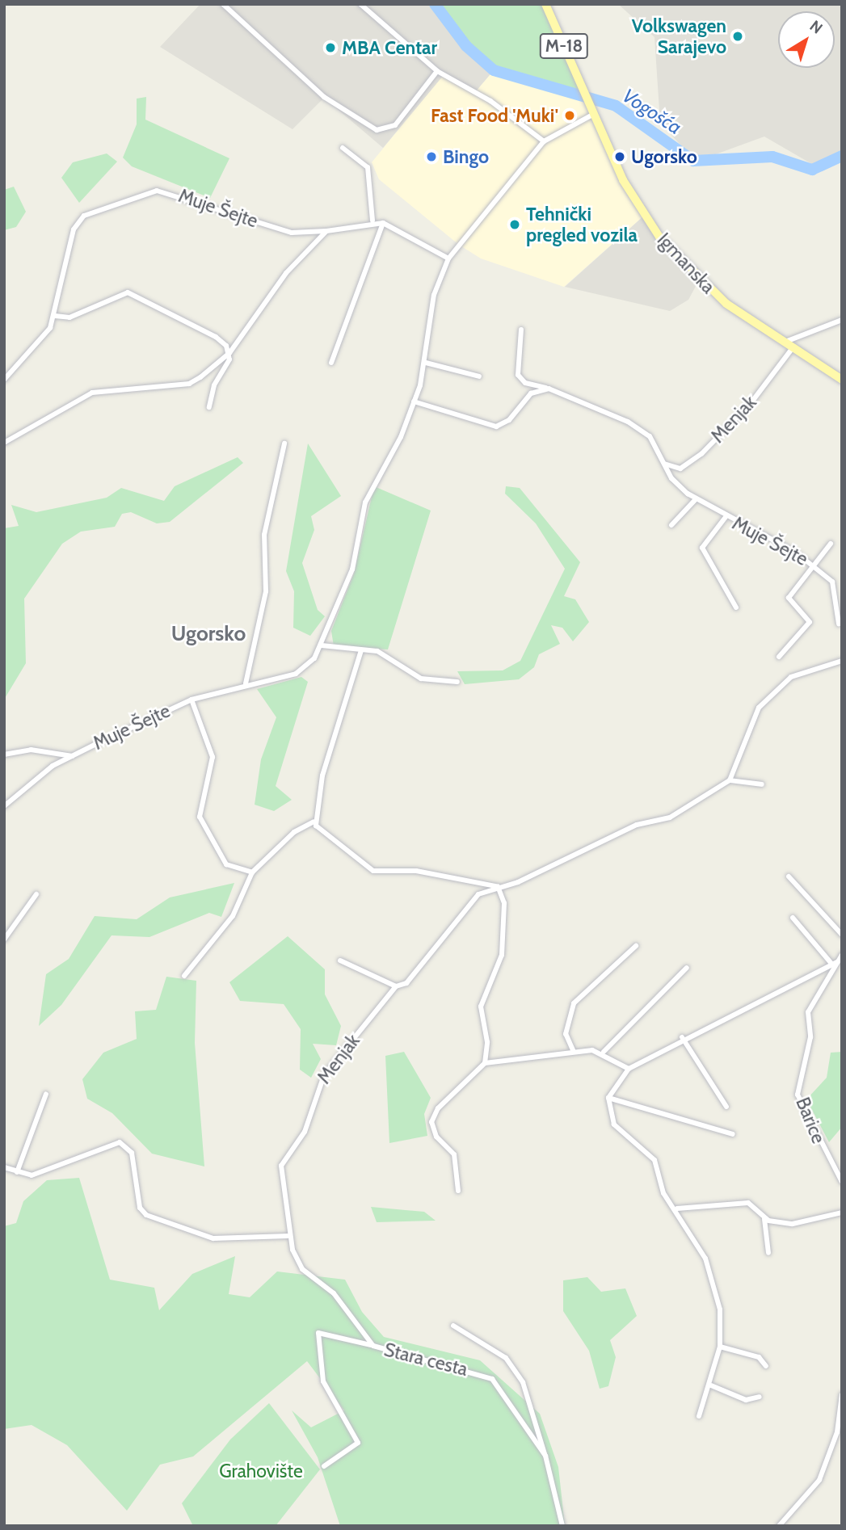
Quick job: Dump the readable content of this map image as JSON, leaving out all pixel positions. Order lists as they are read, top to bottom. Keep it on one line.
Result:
{"streets":{"main road":["M-18","Igmanska"],"street":["Muje Šejte","Menjak","Barice","Stara cesta"]},"crossings":[["Muje Šejte","Igmanska"],["Muje Šejte","Menjak"],["Igmanska","Menjak"],["Menjak","Stara cesta"]],"districts":["Ugorsko"],"water":["Vogošća"],"parks":["Grahovište"],"places":["Volkswagen Sarajevo","MBA Centar","Fast Food 'Muki'","Bingo","Ugorsko","Tehnički pregled vozila"],"north":"top right"}
